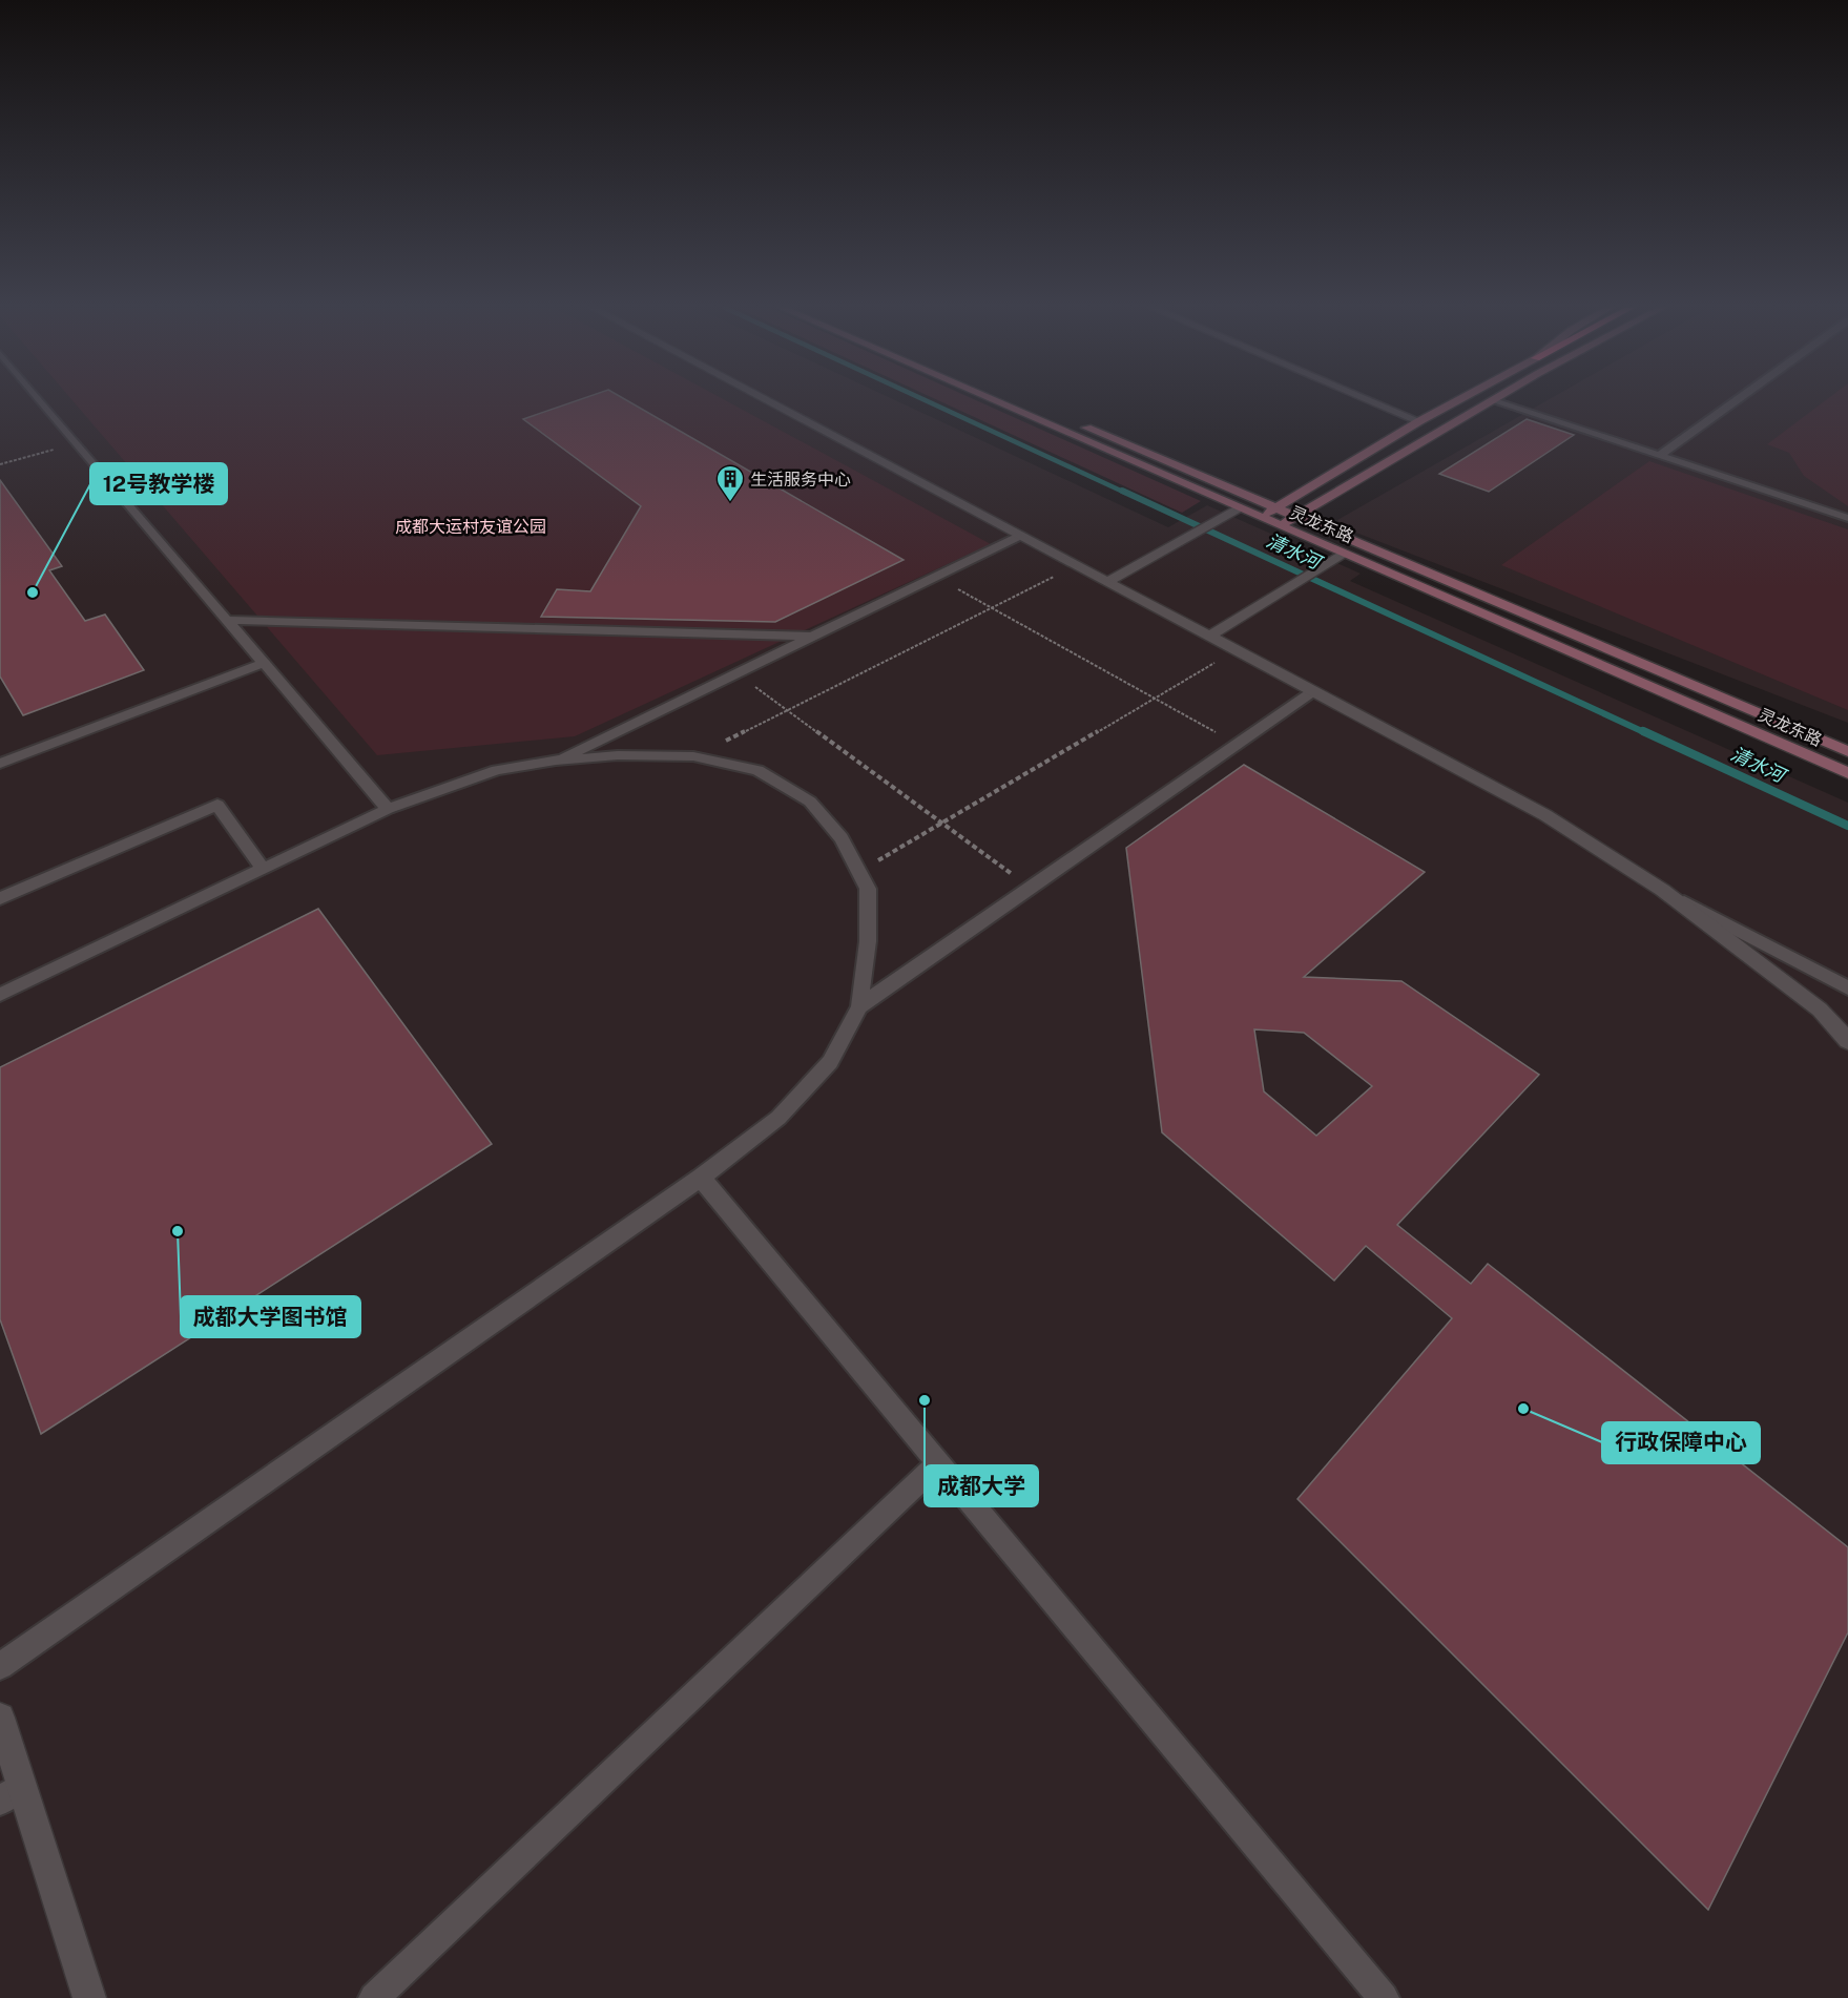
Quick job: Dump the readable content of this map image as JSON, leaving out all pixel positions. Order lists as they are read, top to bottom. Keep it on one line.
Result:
{"streets":{"main road":["灵龙东路"]},"water":["清水河"],"parks":["成都大运村友谊公园"],"places":{"building":["生活服务中心"],"other":["12号教学楼","成都大学图书馆","成都大学","行政保障中心"]}}
